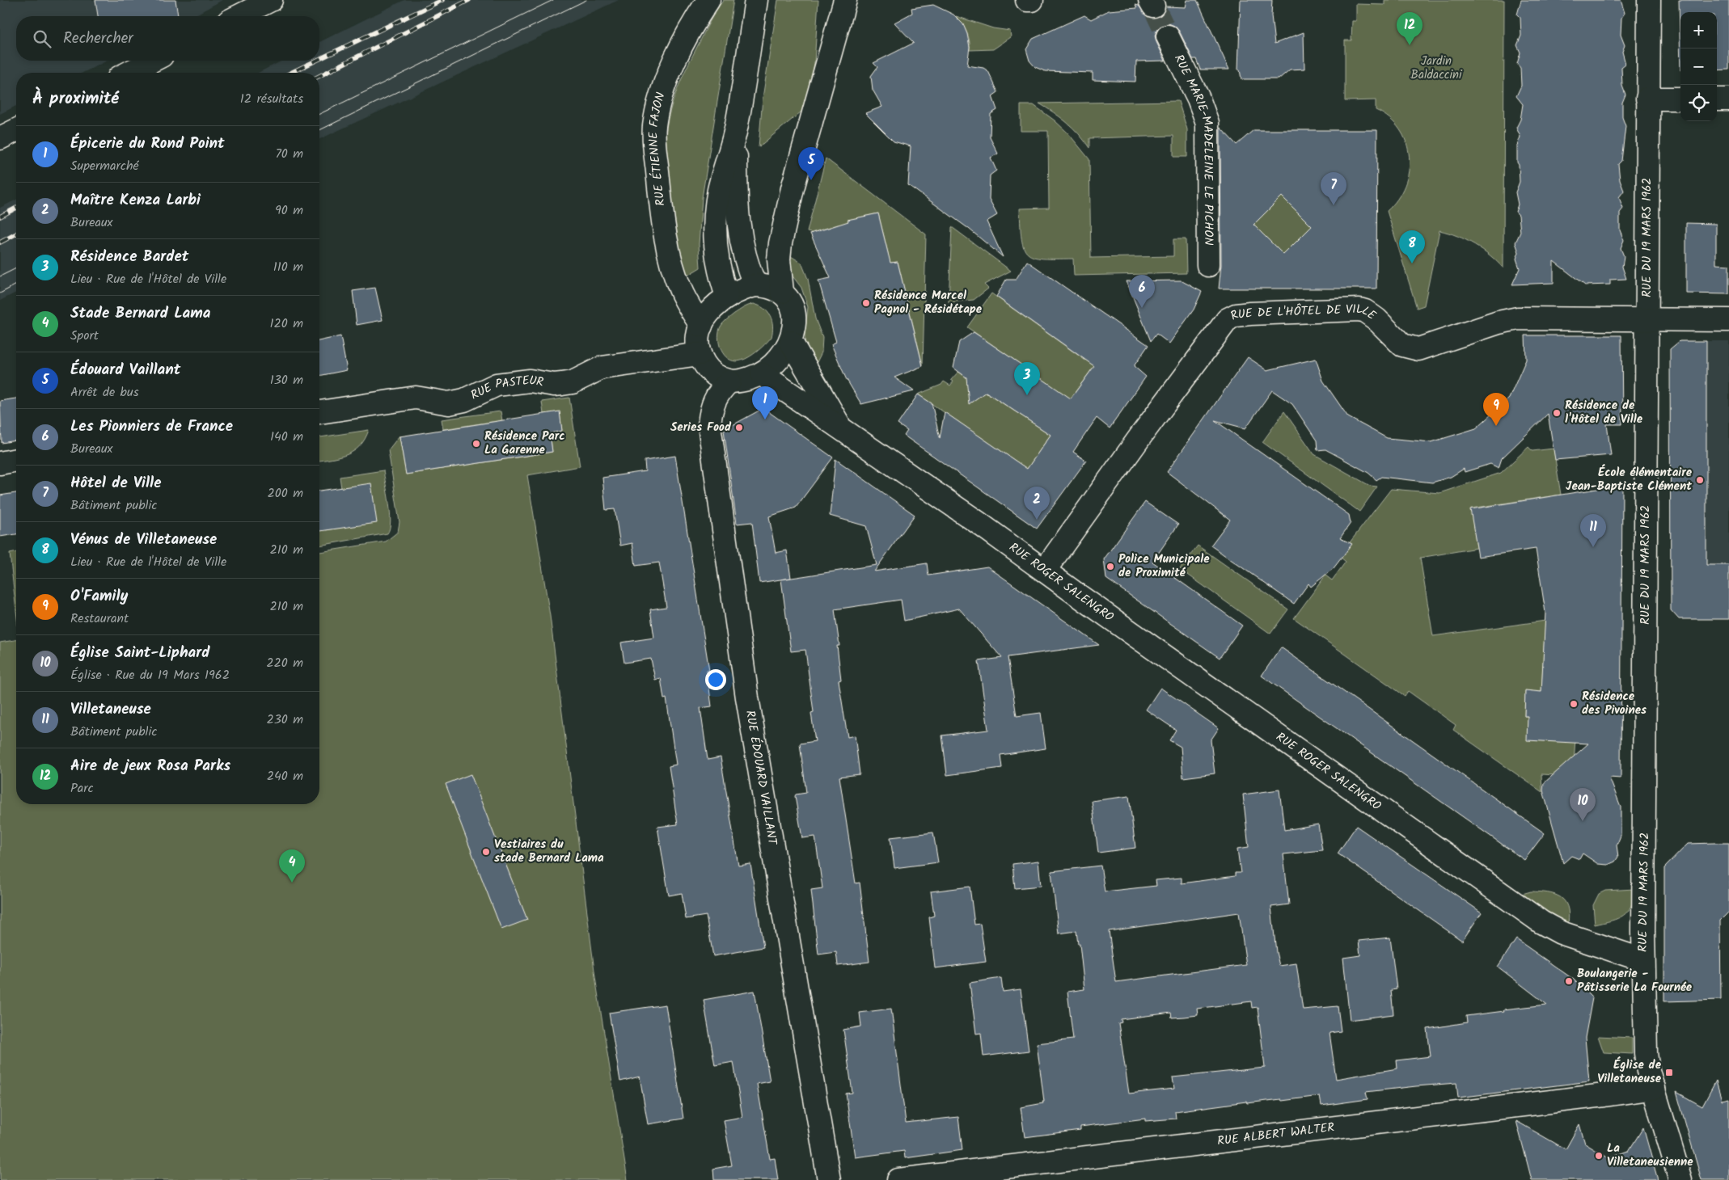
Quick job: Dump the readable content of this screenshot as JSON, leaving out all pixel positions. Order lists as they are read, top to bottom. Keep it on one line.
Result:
{"streets":{"street":["RUE ÉTIENNE FAJON","RUE MARIE-MADELEINE LE PICHON","RUE DU 19 MARS 1962","RUE DE L'HÔTEL DE VILLE","RUE PASTEUR","RUE ROGER SALENGRO","RUE ÉDOUARD VAILLANT","RUE ALBERT WALTER"]},"crossings":[["RUE ÉTIENNE FAJON","RUE PASTEUR"],["RUE ÉTIENNE FAJON","RUE ROGER SALENGRO"],["RUE ÉTIENNE FAJON","RUE ÉDOUARD VAILLANT"],["RUE DU 19 MARS 1962","RUE DE L'HÔTEL DE VILLE"],["RUE DU 19 MARS 1962","RUE ROGER SALENGRO"],["RUE DE L'HÔTEL DE VILLE","RUE ROGER SALENGRO"],["RUE PASTEUR","RUE ROGER SALENGRO"],["RUE PASTEUR","RUE ÉDOUARD VAILLANT"],["RUE ROGER SALENGRO","RUE ÉDOUARD VAILLANT"]],"parks":["Jardin Baldaccini"],"places":{"other":["Résidence Marcel Pagnol - Résidétape","Résidence de l'Hôtel de Ville","Series Food","Résidence Parc La Garenne","École élémentaire Jean-Baptiste Clément","Police Municipale de Proximité","Résidence des Pivoines","Vestiaires du stade Bernard Lama","Boulangerie - Pâtisserie La Fournée","La Villetaneusienne"],"transit":["Église de Villetaneuse"]},"page":{"map_buttons":["+","−"],"pins":["12","5","7","8","6","3","1","9","2","11","10","4"],"search":"Rechercher","heading":["À proximité","12 résultats"],"list":[{"mark":"1","name":"Épicerie du Rond Point","note":"Supermarché","value":"70 m"},{"mark":"2","name":"Maître Kenza Larbi","note":"Bureaux","value":"90 m"},{"mark":"3","name":"Résidence Bardet","note":"Lieu · Rue de l'Hôtel de Ville","value":"110 m"},{"mark":"4","name":"Stade Bernard Lama","note":"Sport","value":"120 m"},{"mark":"5","name":"Édouard Vaillant","note":"Arrêt de bus","value":"130 m"},{"mark":"6","name":"Les Pionniers de France","note":"Bureaux","value":"140 m"},{"mark":"7","name":"Hôtel de Ville","note":"Bâtiment public","value":"200 m"},{"mark":"8","name":"Vénus de Villetaneuse","note":"Lieu · Rue de l'Hôtel de Ville","value":"210 m"},{"mark":"9","name":"O'Family","note":"Restaurant","value":"210 m"},{"mark":"10","name":"Église Saint-Liphard","note":"Église · Rue du 19 Mars 1962","value":"220 m"},{"mark":"11","name":"Villetaneuse","note":"Bâtiment public","value":"230 m"},{"mark":"12","name":"Aire de jeux Rosa Parks","note":"Parc","value":"240 m"}]}}
